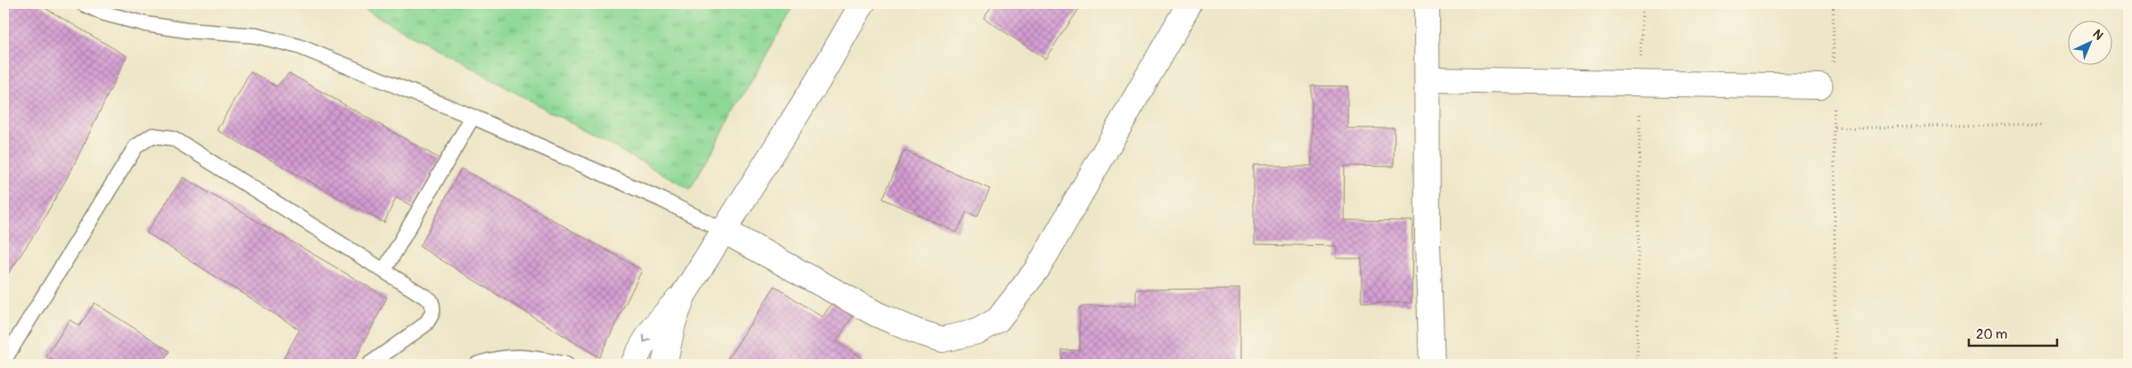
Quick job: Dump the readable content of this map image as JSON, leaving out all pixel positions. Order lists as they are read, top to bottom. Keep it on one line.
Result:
{"scale_bar":"20 m","north":"top right"}
